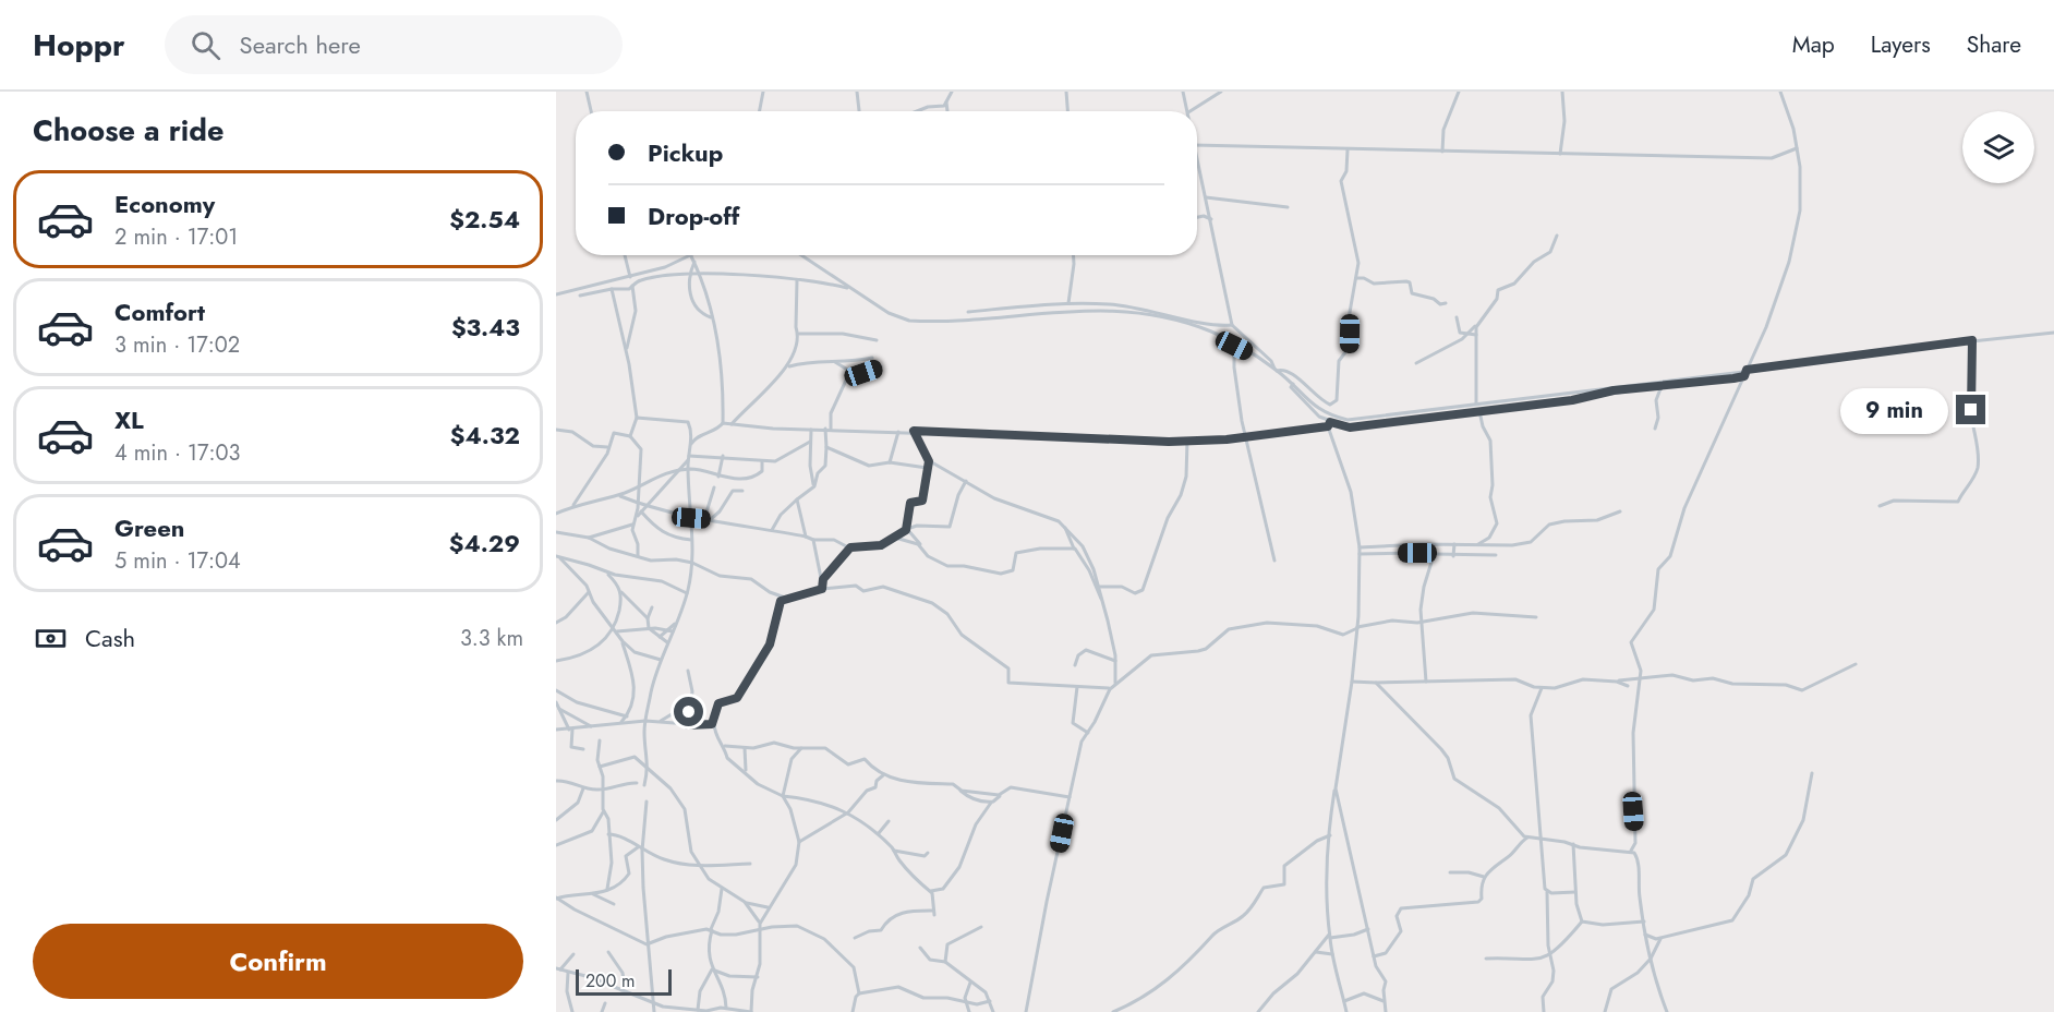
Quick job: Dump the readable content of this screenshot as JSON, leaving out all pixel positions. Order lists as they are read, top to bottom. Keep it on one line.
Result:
{"scale_bar":"200 m","page":{"header":"Hoppr","search":"Search here","nav":["Map","Layers","Share"],"heading":"Choose a ride","banner":["Pickup","Drop-off"],"list":[{"name":"Economy","note":"2 min · 17:01","value":"$2.54"},{"name":"Comfort","note":"3 min · 17:02","value":"$3.43"},{"name":"XL","note":"4 min · 17:03","value":"$4.32"},{"name":"Green","note":"5 min · 17:04","value":"$4.29"}],"bubble":"9 min","pay":["Cash","3.3 km"],"buttons":"Confirm","scale":"200 m"}}
